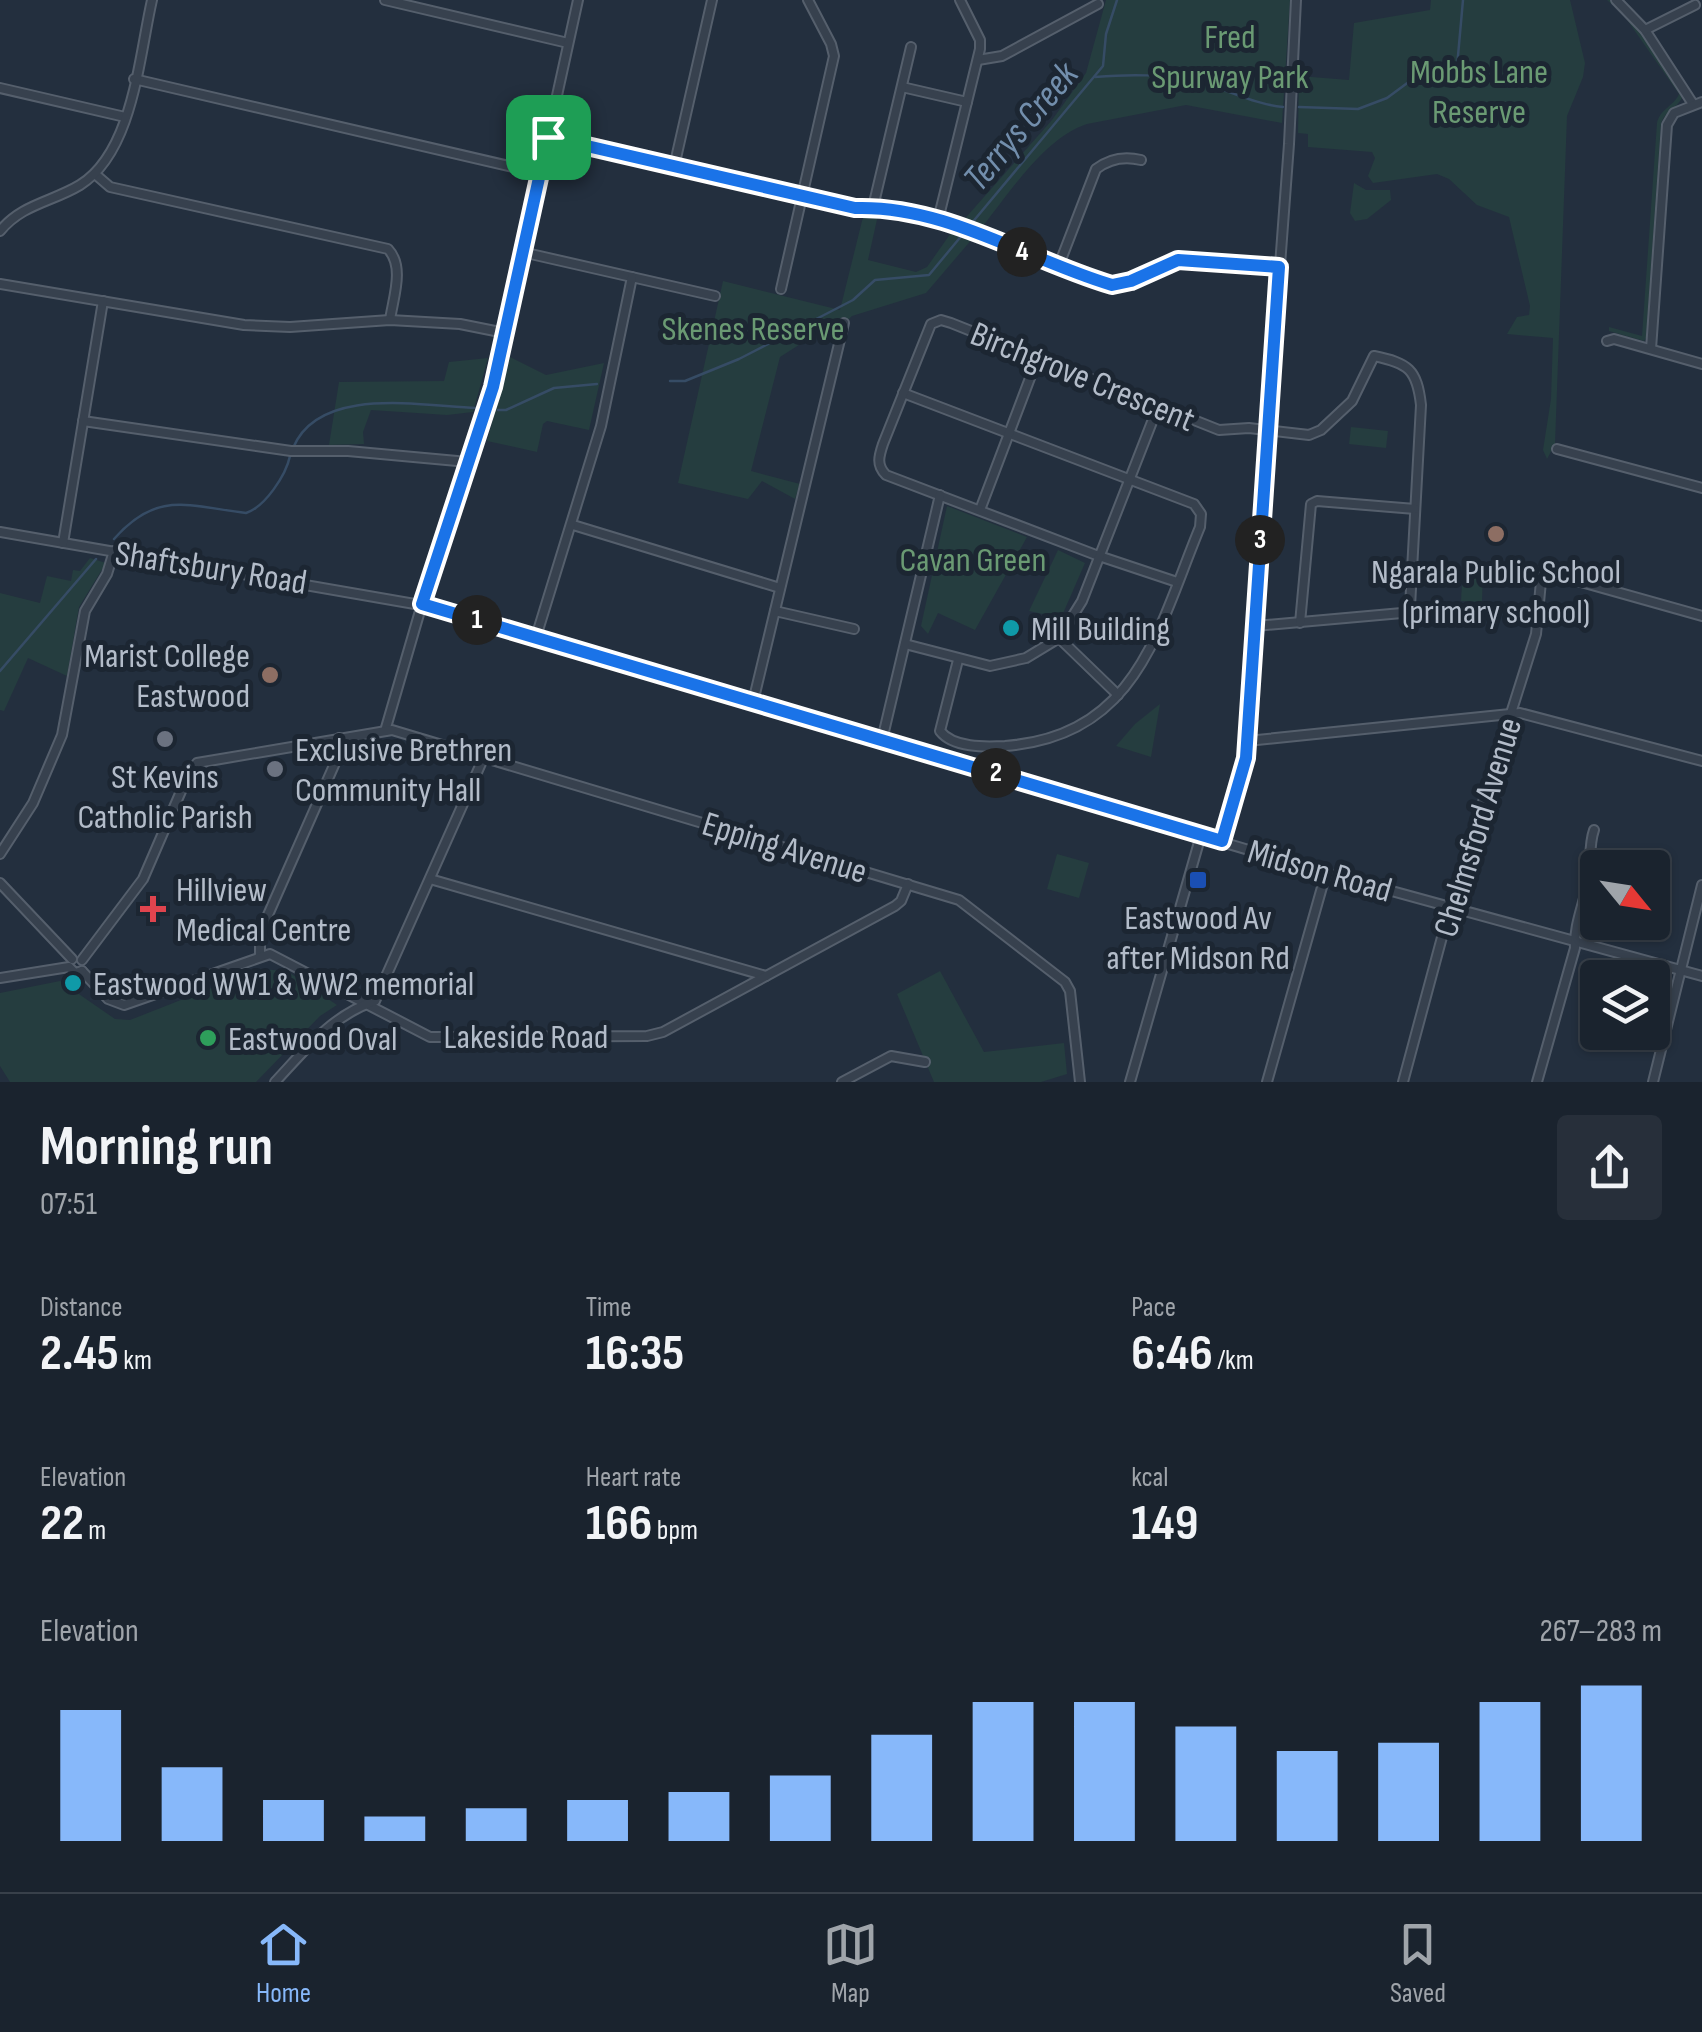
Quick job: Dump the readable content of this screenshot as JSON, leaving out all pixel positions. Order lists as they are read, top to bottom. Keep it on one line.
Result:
{"streets":{"street":["Birchgrove Crescent","Shaftsbury Road","Chelmsford Avenue","Epping Avenue","Midson Road","Lakeside Road"]},"crossings":[["Shaftsbury Road","Midson Road"],["Chelmsford Avenue","Midson Road"],["Epping Avenue","Lakeside Road"]],"water":["Terrys Creek"],"parks":["Fred Spurway Park","Mobbs Lane Reserve","Skenes Reserve","Cavan Green"],"places":{"other":["Ngarala Public School (primary school)","Mill Building","Marist College Eastwood","St Kevins Catholic Parish","Exclusive Brethren Community Hall","Eastwood WW1 & WW2 memorial","Eastwood Oval"],"transit":["Eastwood Av after Midson Rd"],"health":["Hillview Medical Centre"]},"north":"bottom right","page":{"pins":["4","3","1","2"],"heading":["Morning run","07:51"],"stats":[["Distance","2.45 km"],["Time","16:35"],["Pace","6:46 /km"],["Elevation","22 m"],["Heart rate","166 bpm"],["kcal","149"]],"chart":["Elevation","267–283 m"],"tabs":["Home","Map","Saved"]}}
